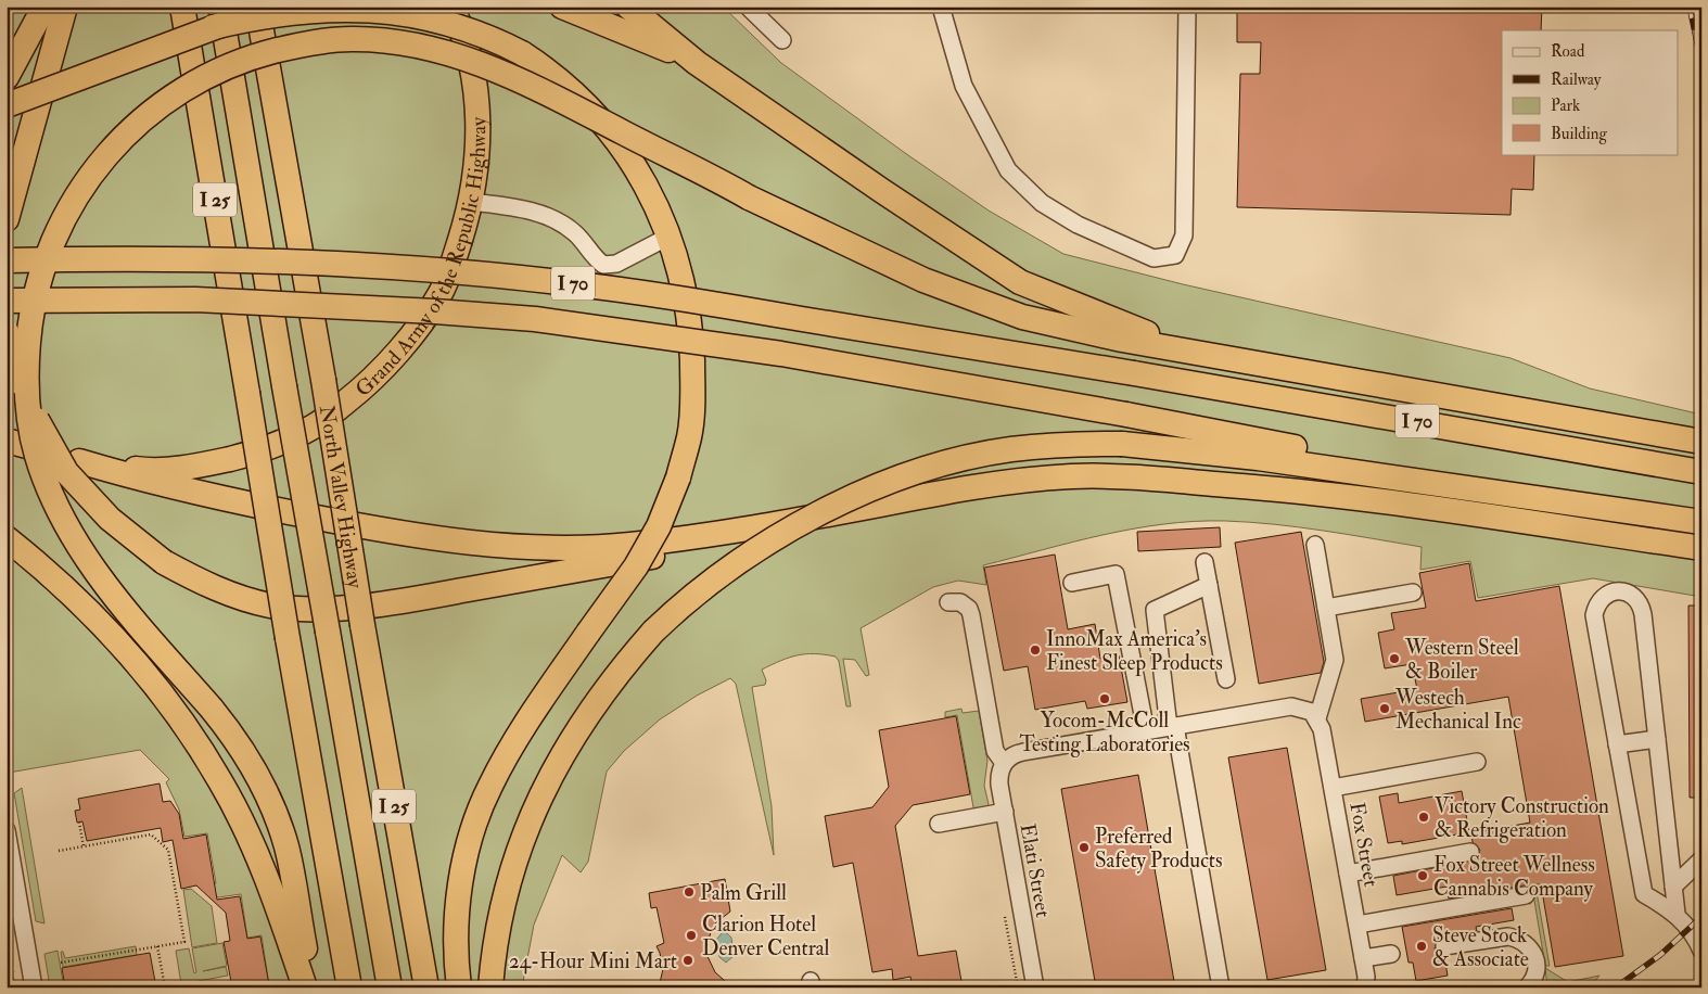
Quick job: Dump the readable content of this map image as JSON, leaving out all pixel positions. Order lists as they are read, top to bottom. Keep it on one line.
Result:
{"streets":{"highway":["I 25","Grand Army of the Republic Highway","I 70","North Valley Highway"],"street":["Fox Street","Elati Street"]},"places":["InnoMax America's Finest Sleep Products","Western Steel & Boiler","Yocom-McColl Testing Laboratories","Westech Mechanical Inc","Victory Construction & Refrigeration","Preferred Safety Products","Fox Street Wellness Cannabis Company","Palm Grill","Clarion Hotel Denver Central","Steve Stock & Associate","24-Hour Mini Mart"],"legend":["Road","Railway","Park","Building"]}
